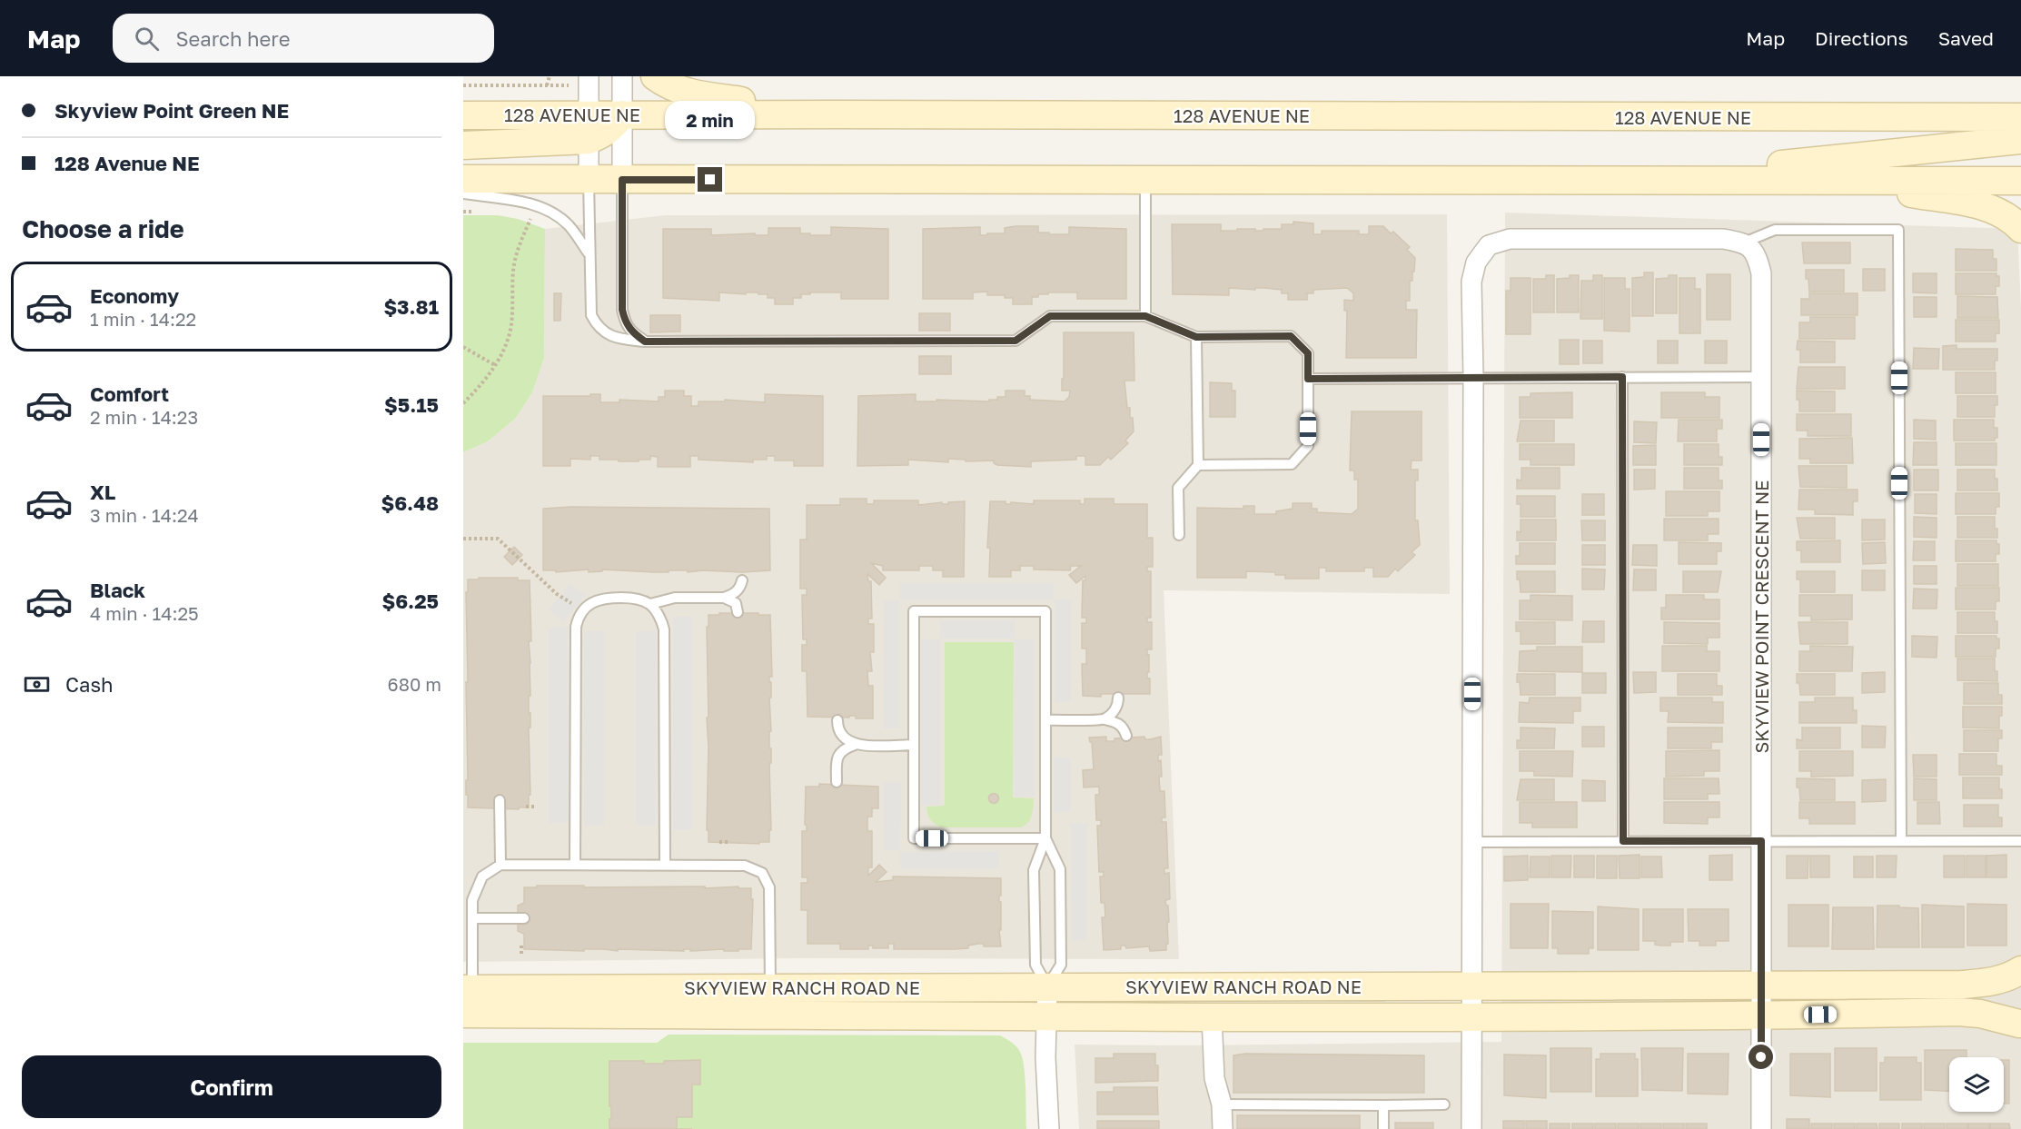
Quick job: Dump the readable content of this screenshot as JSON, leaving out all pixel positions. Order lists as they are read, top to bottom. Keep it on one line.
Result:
{"streets":{"main road":["128 AVENUE NE","SKYVIEW RANCH ROAD NE"],"street":["SKYVIEW POINT CRESCENT NE"]},"crossings":[["SKYVIEW POINT CRESCENT NE","SKYVIEW RANCH ROAD NE"]],"page":{"header":"Map","search":"Search here","nav":["Map","Directions","Saved"],"banner":["Skyview Point Green NE","128 Avenue NE"],"bubble":"2 min","heading":"Choose a ride","list":[{"name":"Economy","note":"1 min · 14:22","value":"$3.81"},{"name":"Comfort","note":"2 min · 14:23","value":"$5.15"},{"name":"XL","note":"3 min · 14:24","value":"$6.48"},{"name":"Black","note":"4 min · 14:25","value":"$6.25"}],"pay":["Cash","680 m"],"buttons":"Confirm"}}
